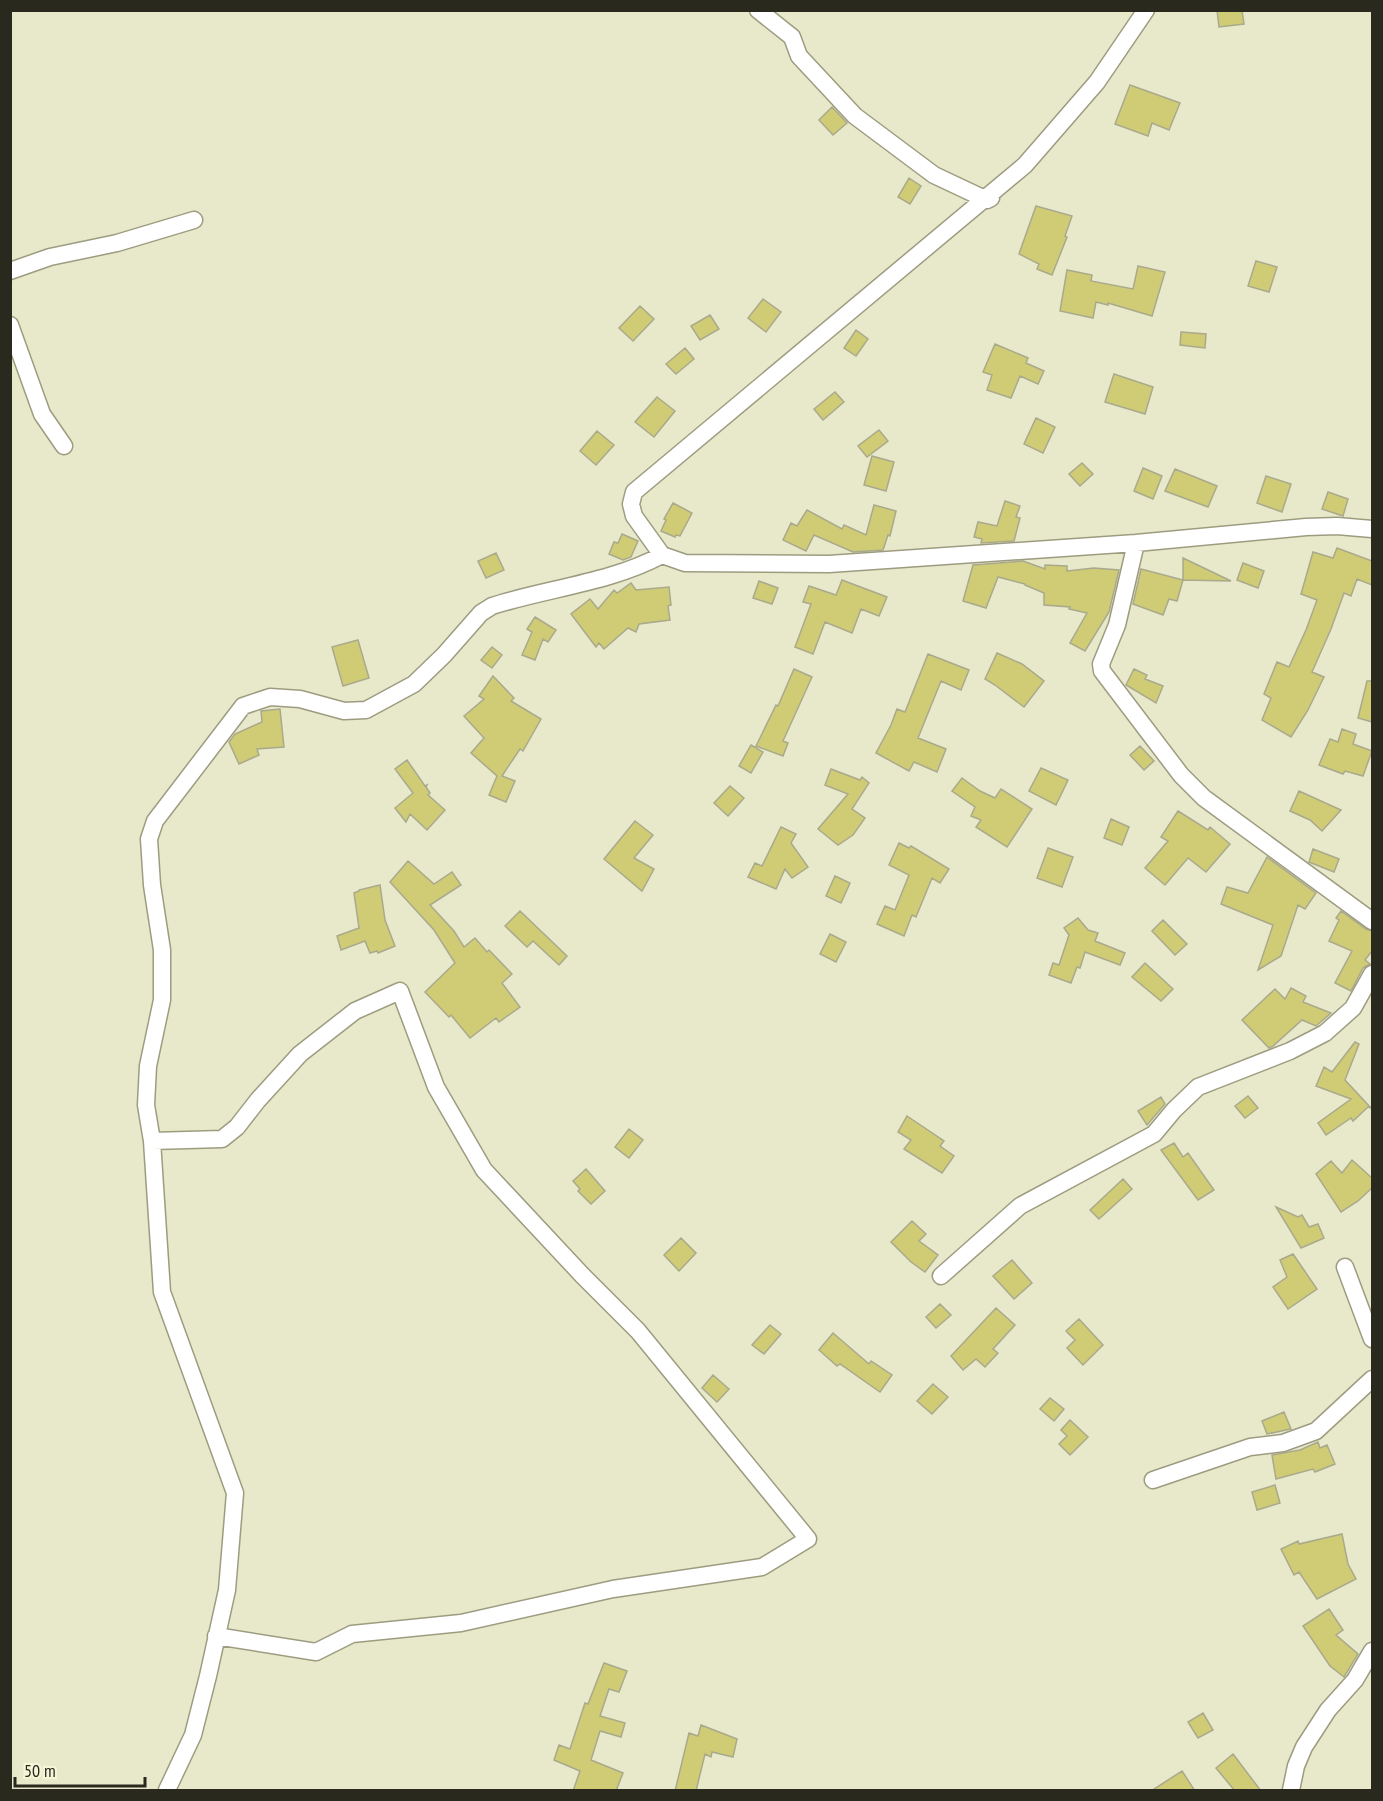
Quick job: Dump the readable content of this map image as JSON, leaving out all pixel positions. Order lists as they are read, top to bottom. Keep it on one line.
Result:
{"scale_bar":"50 m"}
